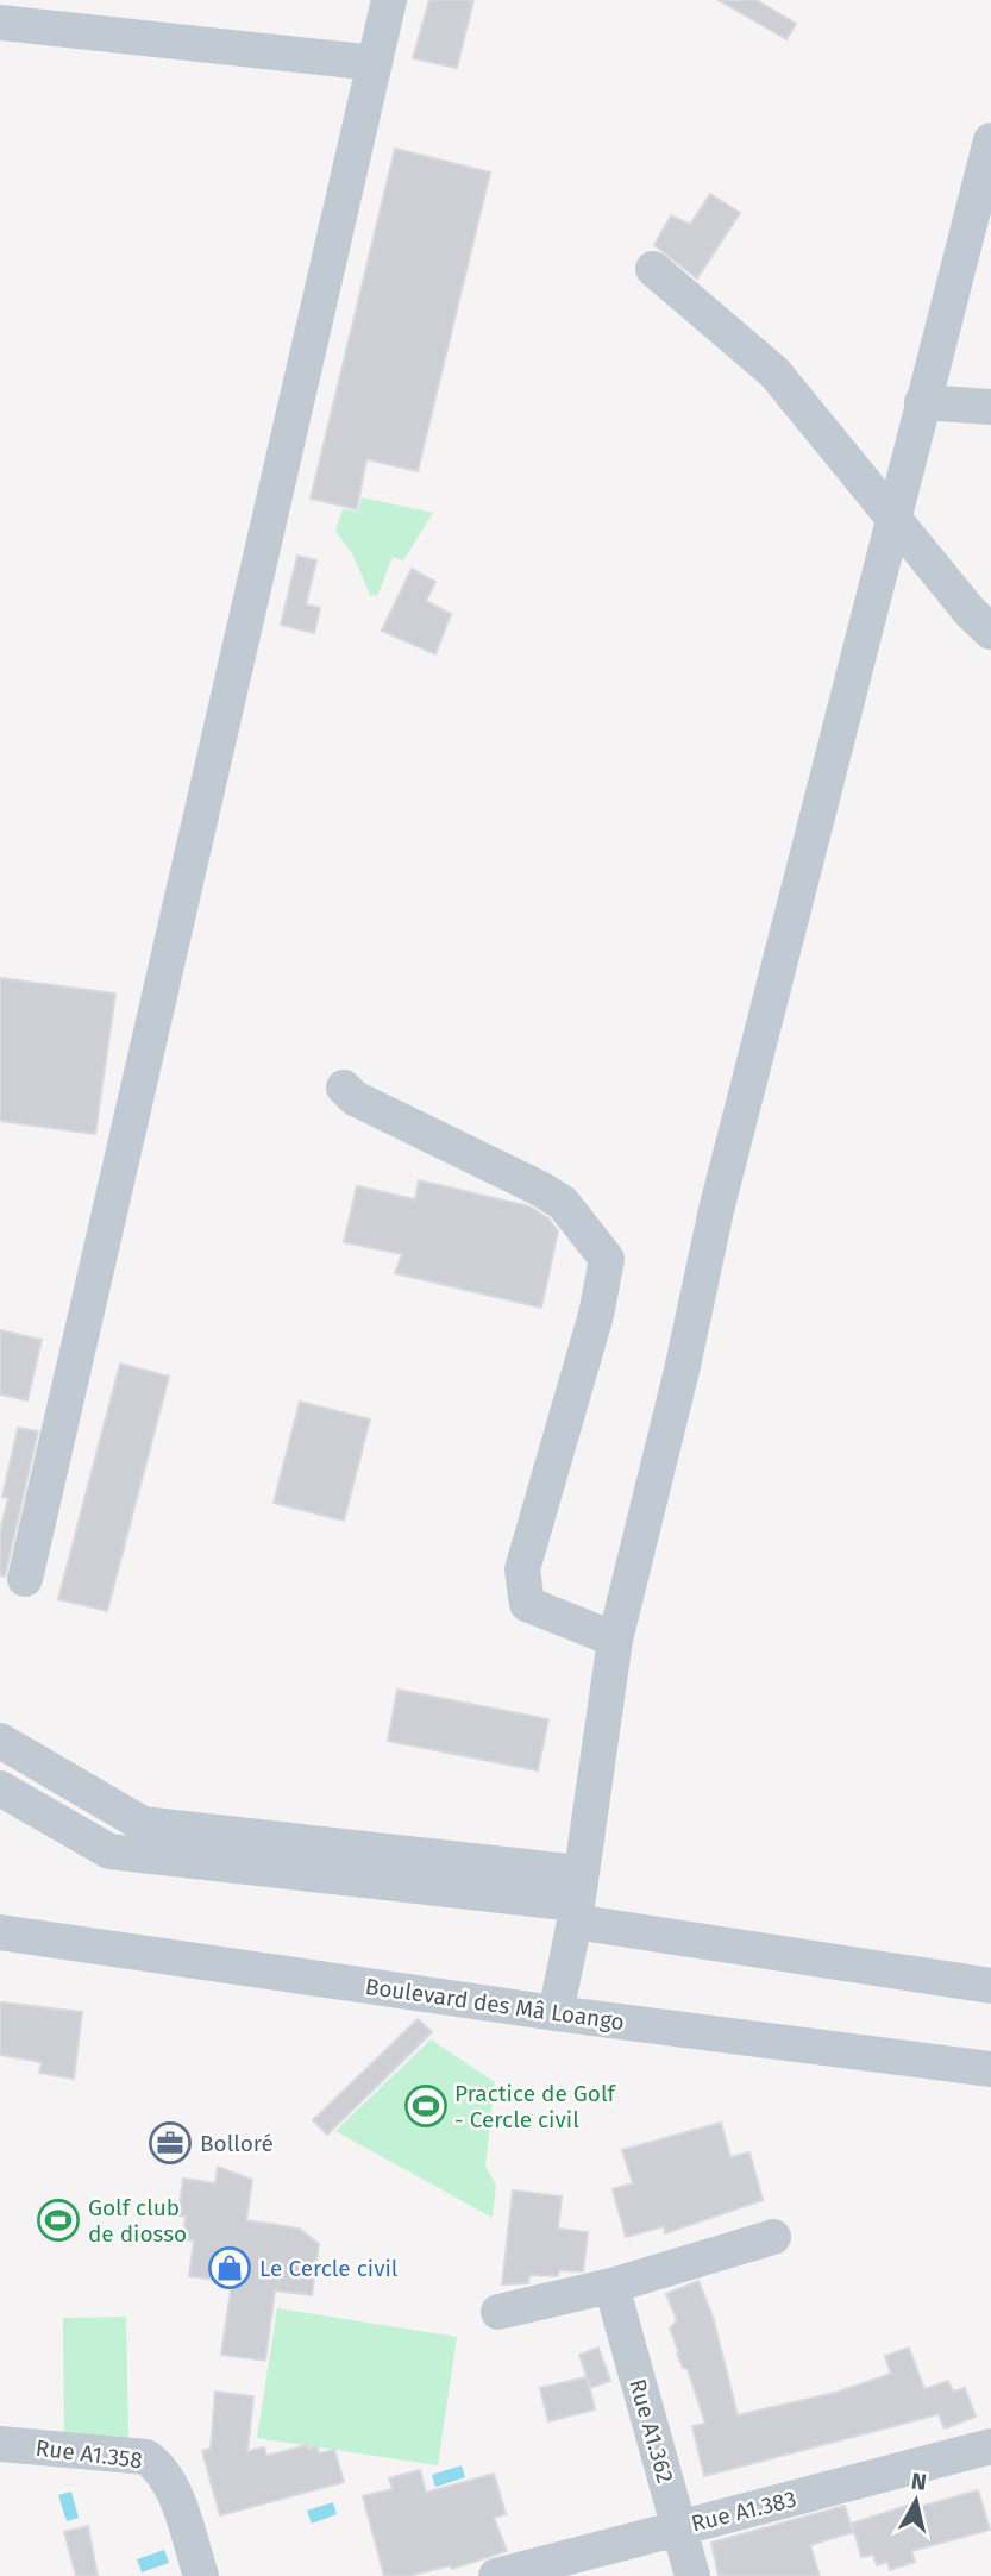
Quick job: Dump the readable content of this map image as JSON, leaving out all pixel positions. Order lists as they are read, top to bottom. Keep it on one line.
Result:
{"streets":{"street":["Boulevard des Mâ Loango","Rue A1.362","Rue A1.358","Rue A1.383"]},"crossings":[["Rue A1.362","Rue A1.383"]],"places":{"sports":["Practice de Golf - Cercle civil","Golf club de diosso"],"office":["Bolloré"],"shop":["Le Cercle civil"]},"north":"top"}
